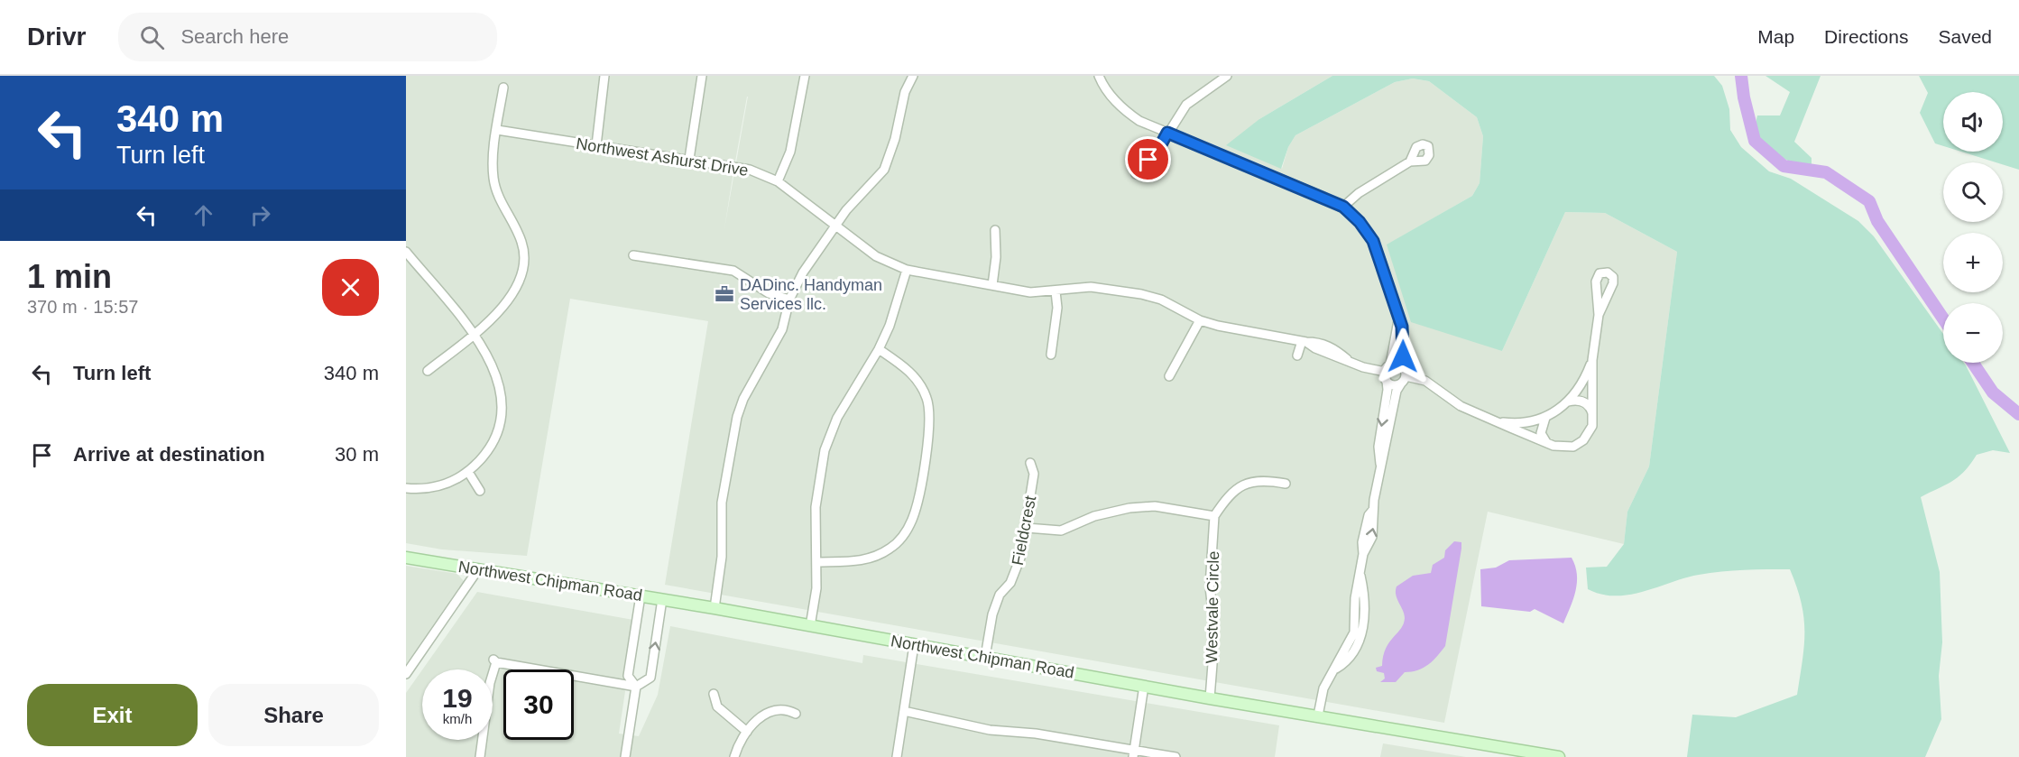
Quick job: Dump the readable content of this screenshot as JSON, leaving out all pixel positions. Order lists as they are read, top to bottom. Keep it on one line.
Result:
{"streets":{"main road":["Northwest Chipman Road"],"street":["Northwest Ashurst Drive","Fieldcrest","Westvale Circle"]},"crossings":[["Fieldcrest","Northwest Chipman Road"],["Northwest Chipman Road","Westvale Circle"]],"places":{"office":["DADinc. Handyman Services llc."]},"page":{"header":"Drivr","search":"Search here","nav":["Map","Directions","Saved"],"turn":["340 m","Turn left"],"map_buttons":["+","−"],"heading":["1 min","370 m · 15:57"],"list":[{"name":"Turn left","value":"340 m"},{"name":"Arrive at destination","value":"30 m"}],"speed":"19 km/h","limit":"30","buttons":["Exit","Share"]}}
